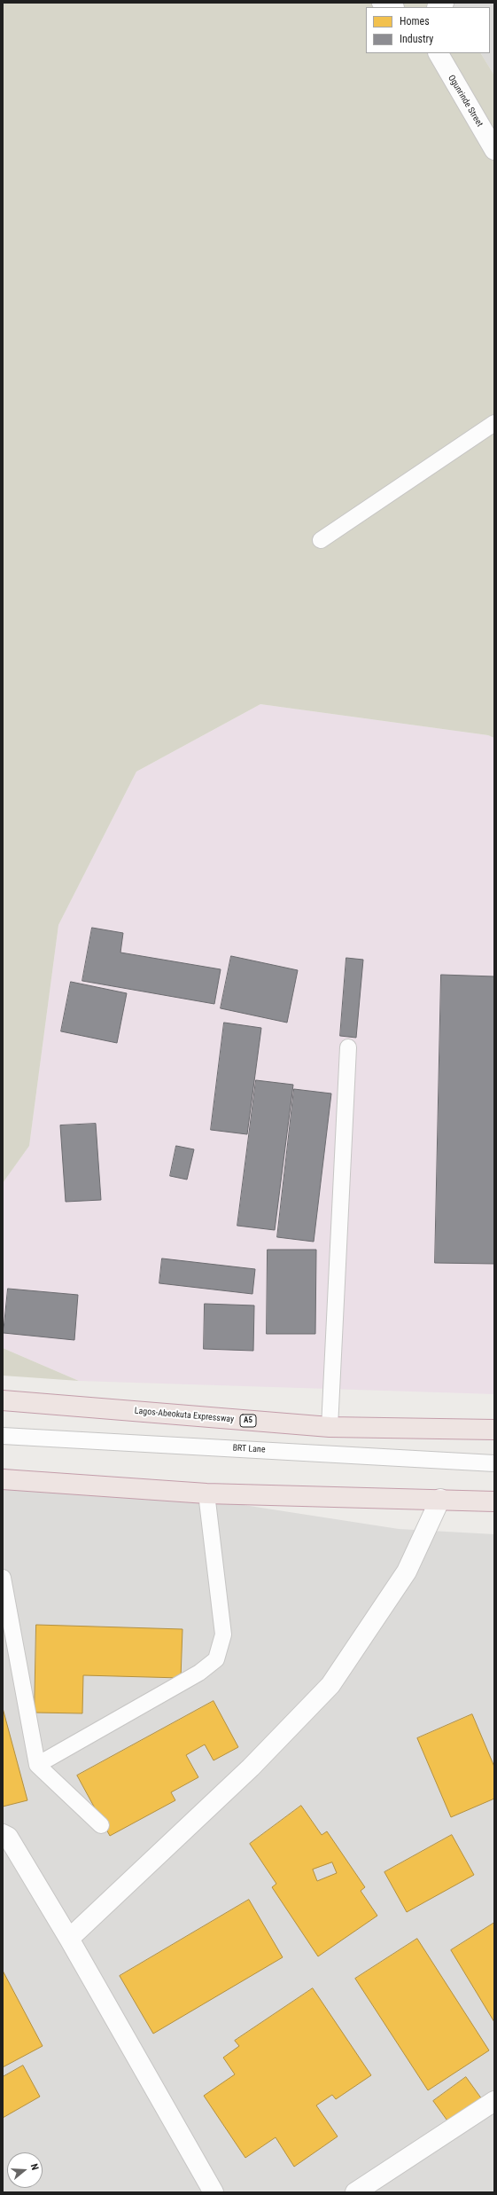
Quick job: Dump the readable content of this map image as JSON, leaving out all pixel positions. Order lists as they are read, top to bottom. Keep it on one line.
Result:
{"streets":{"highway":["Lagos-Abeokuta Expressway","A5"],"street":["Ogunrinde Street"],"lane":["BRT Lane"]},"legend":["Homes","Industry"],"north":"right"}
